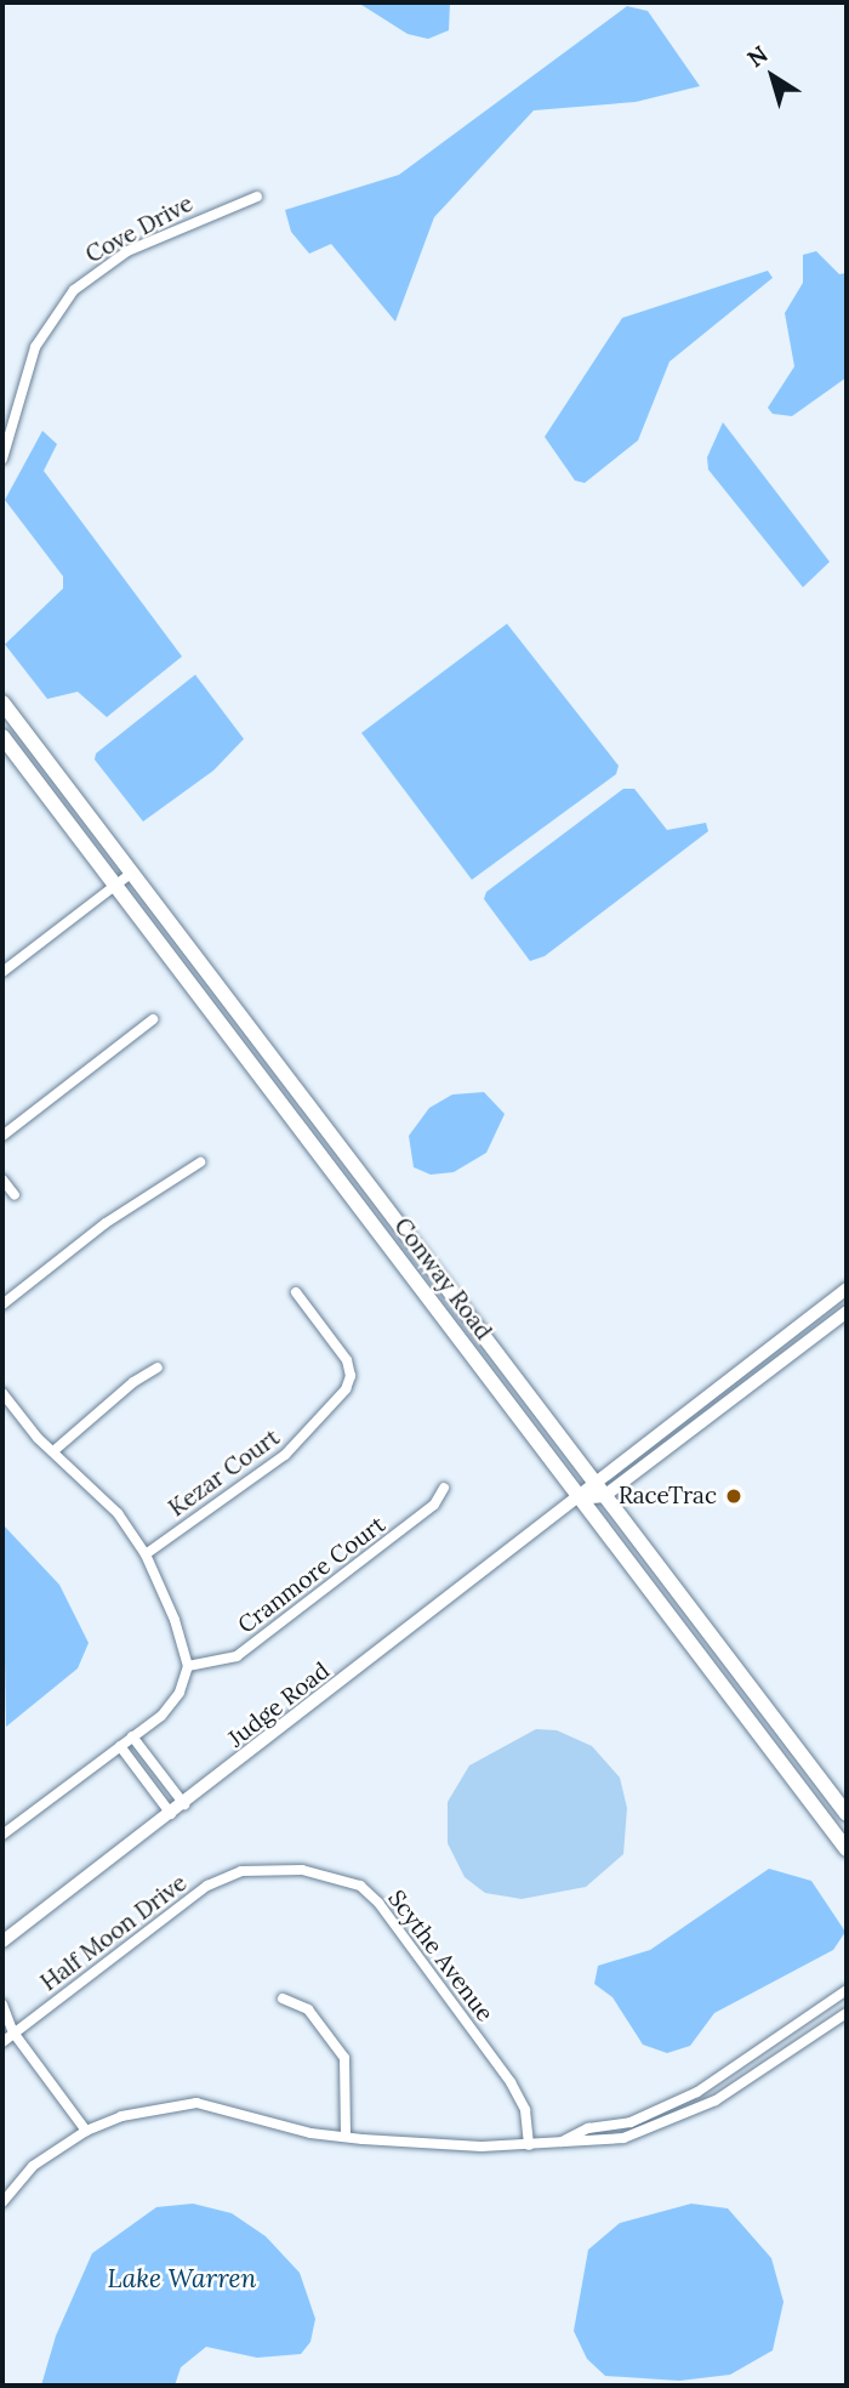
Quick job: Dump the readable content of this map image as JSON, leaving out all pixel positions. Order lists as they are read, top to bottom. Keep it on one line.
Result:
{"streets":{"main road":["Conway Road"],"street":["Cove Drive","Kezar Court","Cranmore Court","Judge Road","Half Moon Drive","Scythe Avenue"]},"crossings":[["Conway Road","Judge Road"],["Half Moon Drive","Scythe Avenue"]],"water":["Lake Warren"],"places":["RaceTrac"],"north":"top left"}
